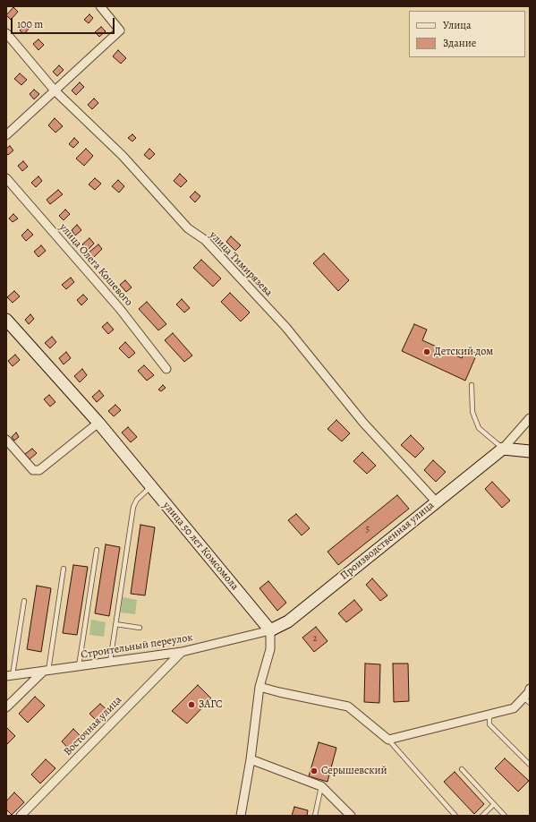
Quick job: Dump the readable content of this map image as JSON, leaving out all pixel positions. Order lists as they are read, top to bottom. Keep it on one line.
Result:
{"streets":{"street":["улица Тимирязева","улица Олега Кошевого","Производственная улица","улица 50 лет Комсомола","Строительный переулок","Восточная улица"]},"crossings":[["улица Тимирязева","Производственная улица"],["Производственная улица","улица 50 лет Комсомола"],["Производственная улица","Строительный переулок"],["улица 50 лет Комсомола","Строительный переулок"],["Строительный переулок","Восточная улица"]],"places":["Детский дом","ЗАГС","Серышевский"],"house_numbers":["5","2"],"legend":["Улица","Здание"],"scale_bar":"100 m"}
